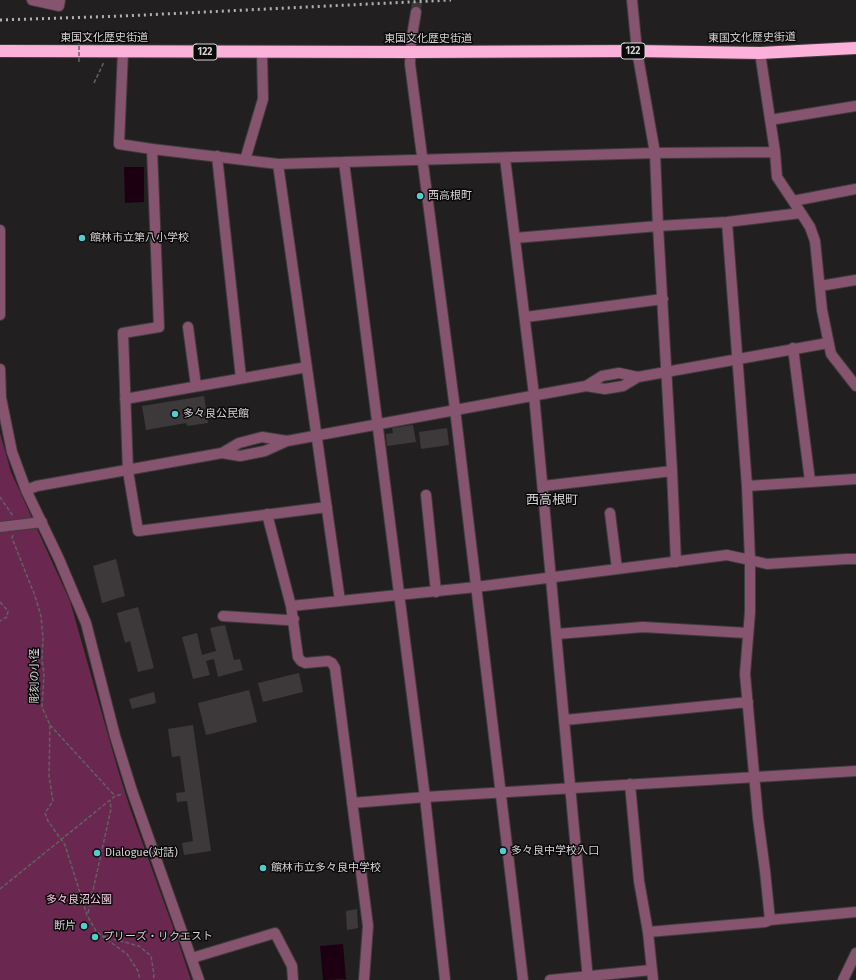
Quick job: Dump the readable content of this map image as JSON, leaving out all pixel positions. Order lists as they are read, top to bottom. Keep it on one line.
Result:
{"streets":{"highway":["東国文化歴史街道","122"],"path":["彫刻の小径"]},"districts":["西高根町"],"parks":["多々良沼公園"],"places":["西高根町","館林市立第八小学校","多々良公民館","多々良中学校入口","Dialogue(対話)","館林市立多々良中学校","断片","プリーズ・リクエスト"]}
